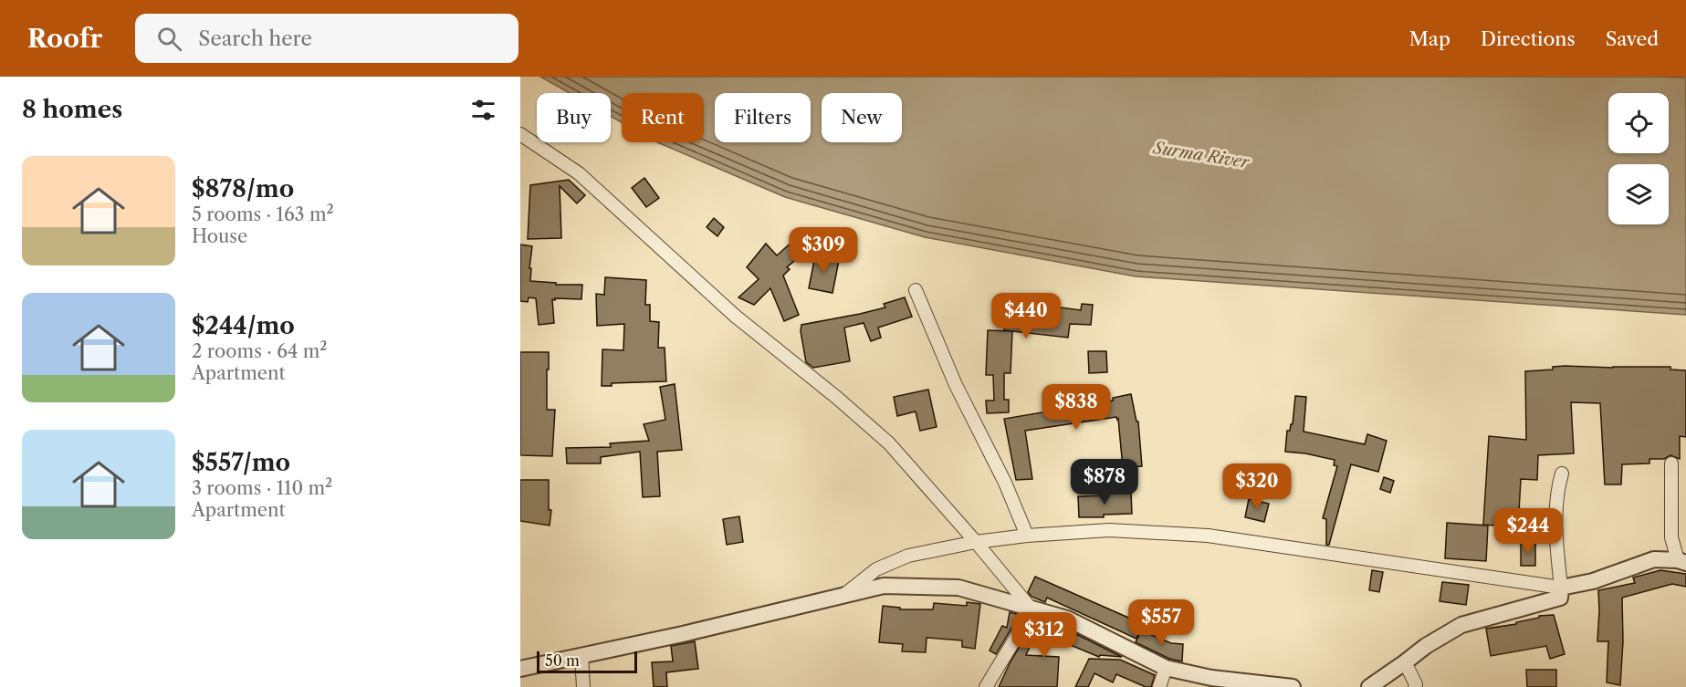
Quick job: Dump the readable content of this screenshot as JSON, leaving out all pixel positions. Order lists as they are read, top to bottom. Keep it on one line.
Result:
{"water":["Surma River"],"scale_bar":"50 m","page":{"header":"Roofr","search":"Search here","nav":["Map","Directions","Saved"],"heading":"8 homes","chip":["Buy","Rent","Filters","New"],"list":[{"name":"$878/mo","note":"5 rooms · 163 m² · House"},{"name":"$244/mo","note":"2 rooms · 64 m² · Apartment"},{"name":"$557/mo","note":"3 rooms · 110 m² · Apartment"}],"price":["$309","$440","$838","$878","$320","$244","$557","$312"],"scale":"50 m"}}
